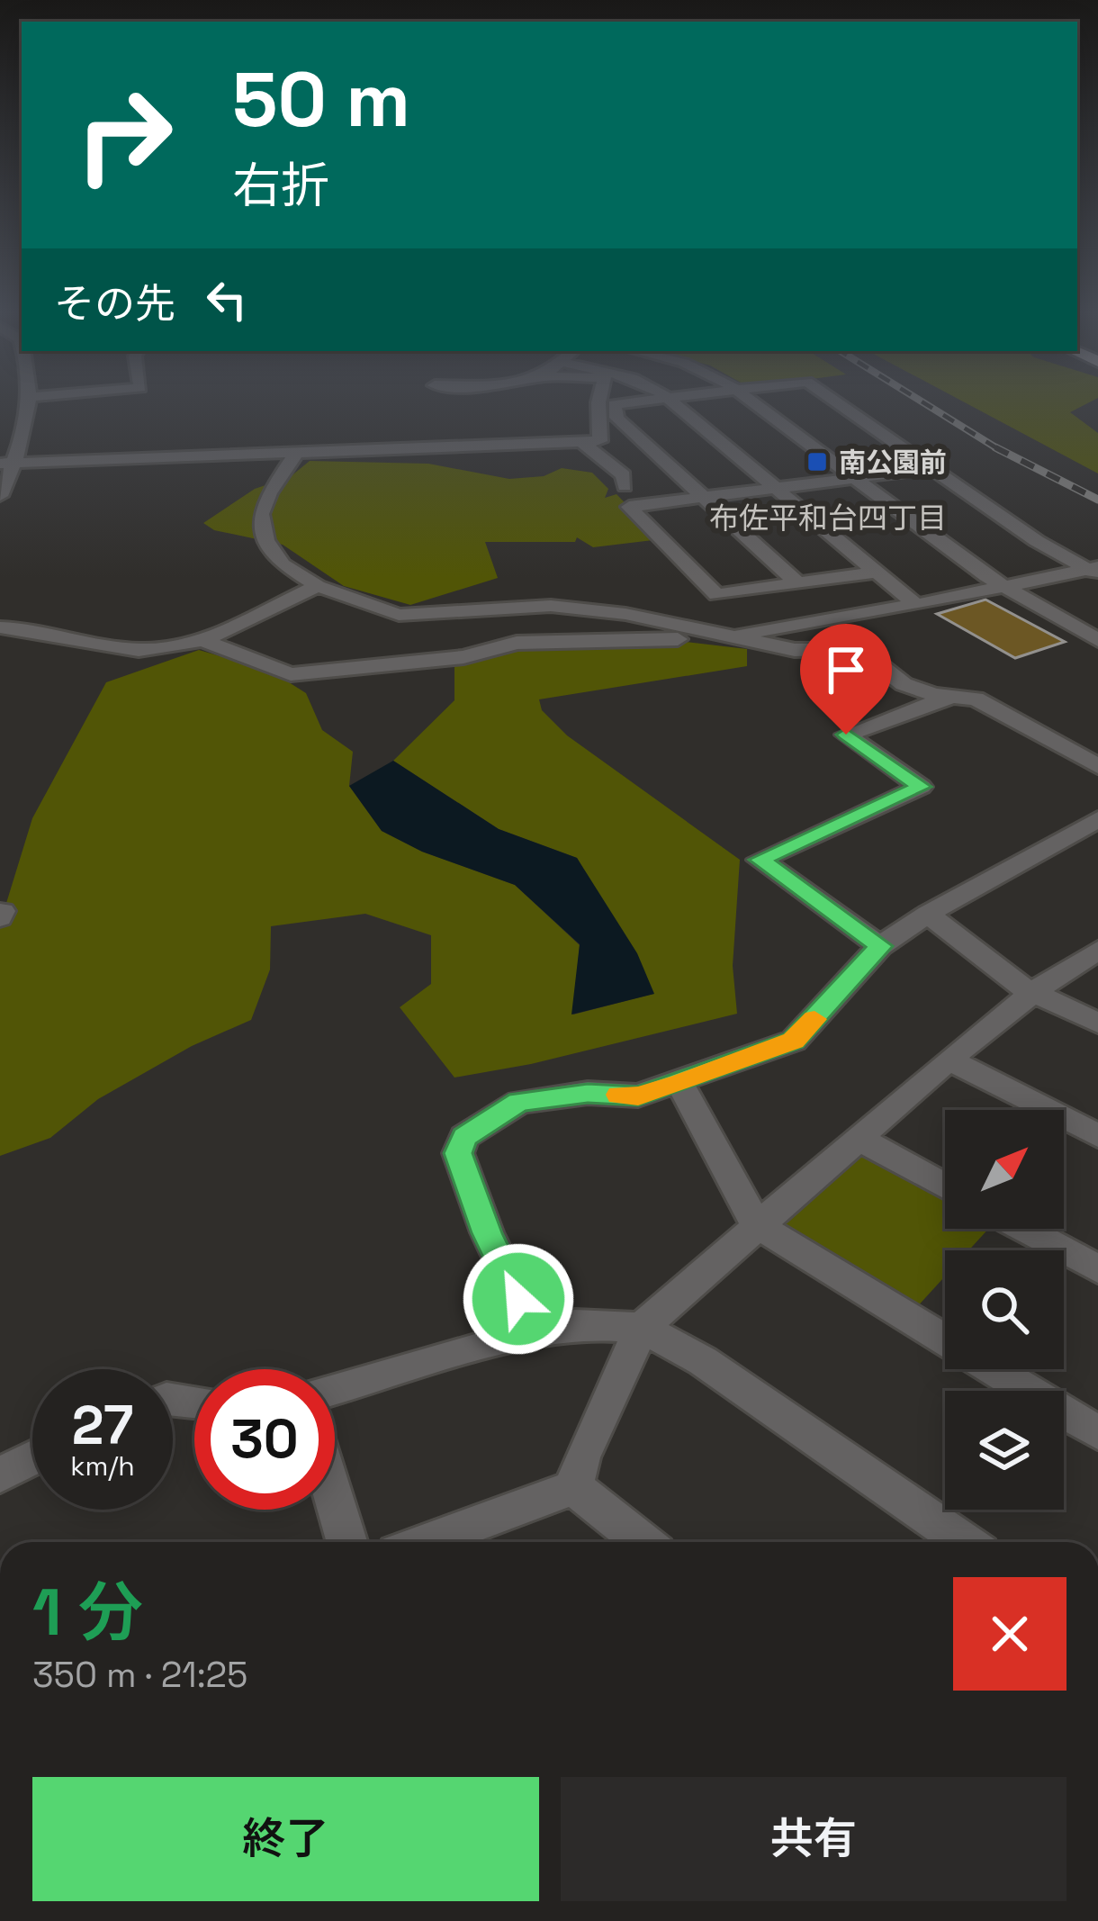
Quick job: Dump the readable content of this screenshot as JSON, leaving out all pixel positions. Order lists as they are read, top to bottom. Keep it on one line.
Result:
{"districts":["布佐平和台四丁目"],"places":{"transit":["南公園前"]},"north":"top right","page":{"turn":["50 m","右折"],"then":"その先","speed":"27 km/h","limit":"30","heading":["1 分","350 m · 21:25"],"buttons":["終了","共有"]}}
